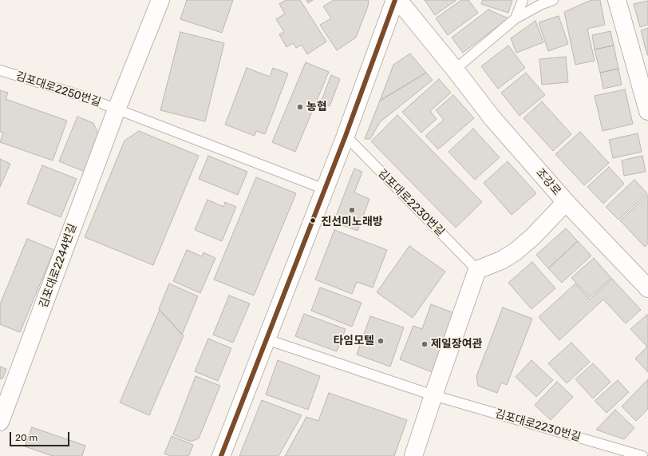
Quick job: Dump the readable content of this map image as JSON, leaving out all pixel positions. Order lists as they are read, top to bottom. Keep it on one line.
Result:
{"streets":{"street":["조강로","김포대로2244번길"],"lane":["김포대로2250번길","김포대로2230번길"]},"crossings":[["김포대로2250번길","김포대로2244번길"]],"places":["농협","진선미노래방","타임모텔","제일장여관"],"scale_bar":"20 m"}
